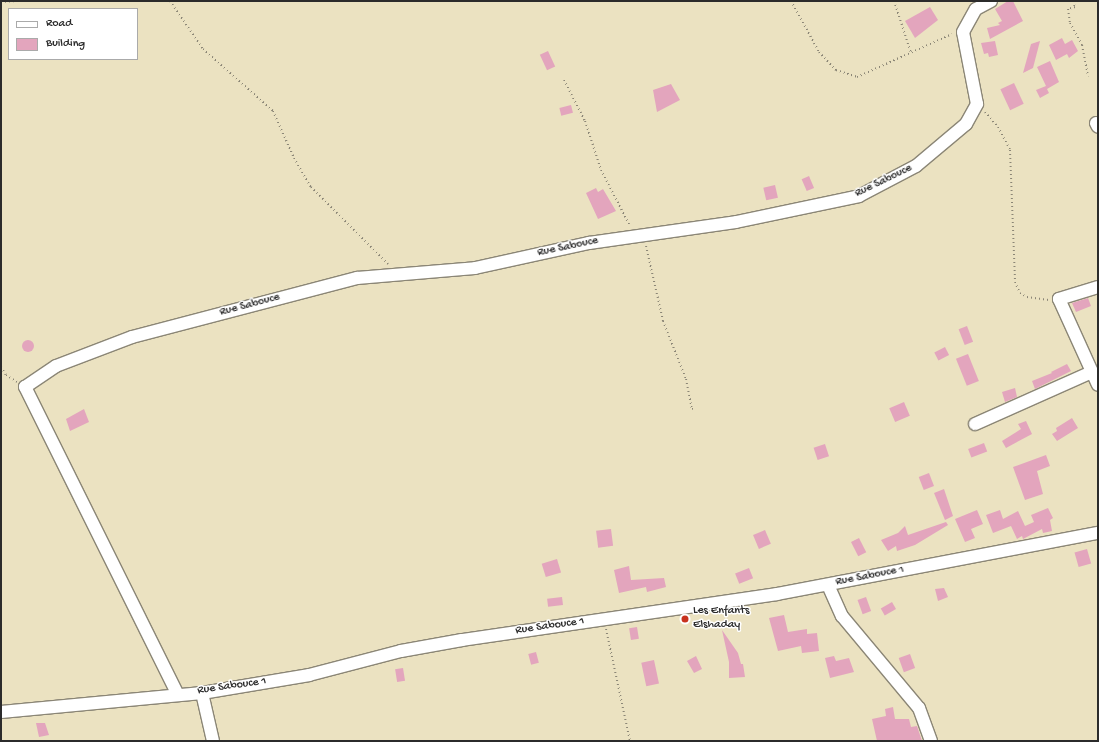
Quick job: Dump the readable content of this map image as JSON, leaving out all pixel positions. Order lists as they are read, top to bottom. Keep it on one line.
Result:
{"streets":{"street":["Rue Sabouce","Rue Sabouce 1"]},"places":["Les Enfants Elshaday"],"legend":["Road","Building"]}
